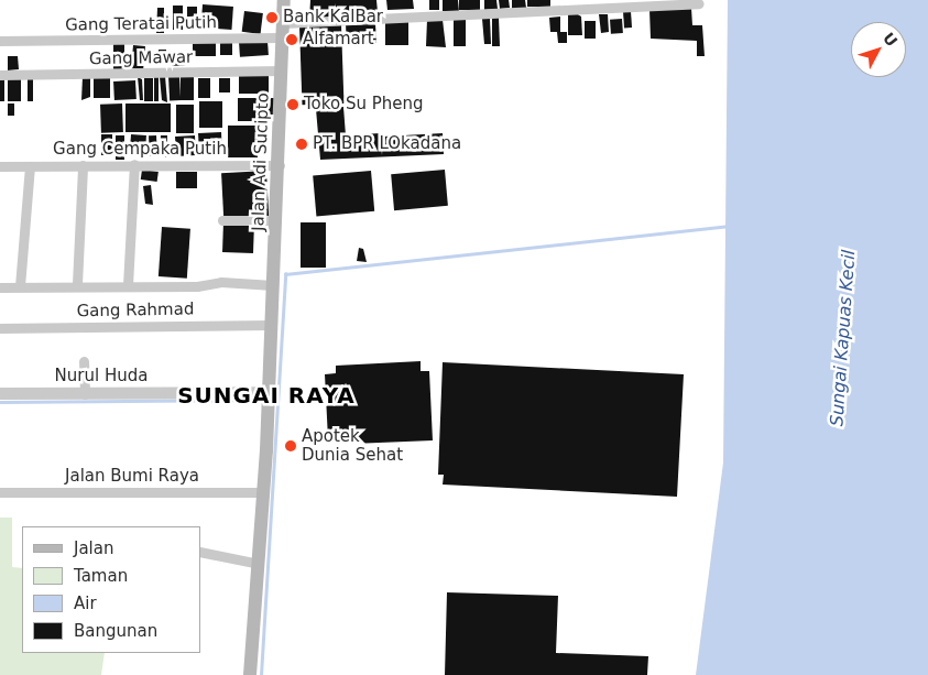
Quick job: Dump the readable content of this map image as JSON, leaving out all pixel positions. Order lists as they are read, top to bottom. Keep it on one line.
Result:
{"streets":{"main road":["Jalan Adi Sucipto"],"street":["Gang Teratai Putih","Gang Mawar","Gang Cempaka Putih","Gang Rahmad","Nurul Huda","Jalan Bumi Raya"]},"crossings":[["Gang Teratai Putih","Jalan Adi Sucipto"],["Gang Mawar","Jalan Adi Sucipto"],["Gang Cempaka Putih","Jalan Adi Sucipto"],["Jalan Adi Sucipto","Gang Rahmad"],["Jalan Adi Sucipto","Nurul Huda"],["Jalan Adi Sucipto","Jalan Bumi Raya"]],"districts":["SUNGAI RAYA"],"water":["Sungai Kapuas Kecil"],"places":["Bank KalBar","Alfamart","Toko Su Pheng","PT. BPR LOkadana","Apotek Dunia Sehat"],"legend":["Jalan","Taman","Air","Bangunan"],"north":"top right"}
